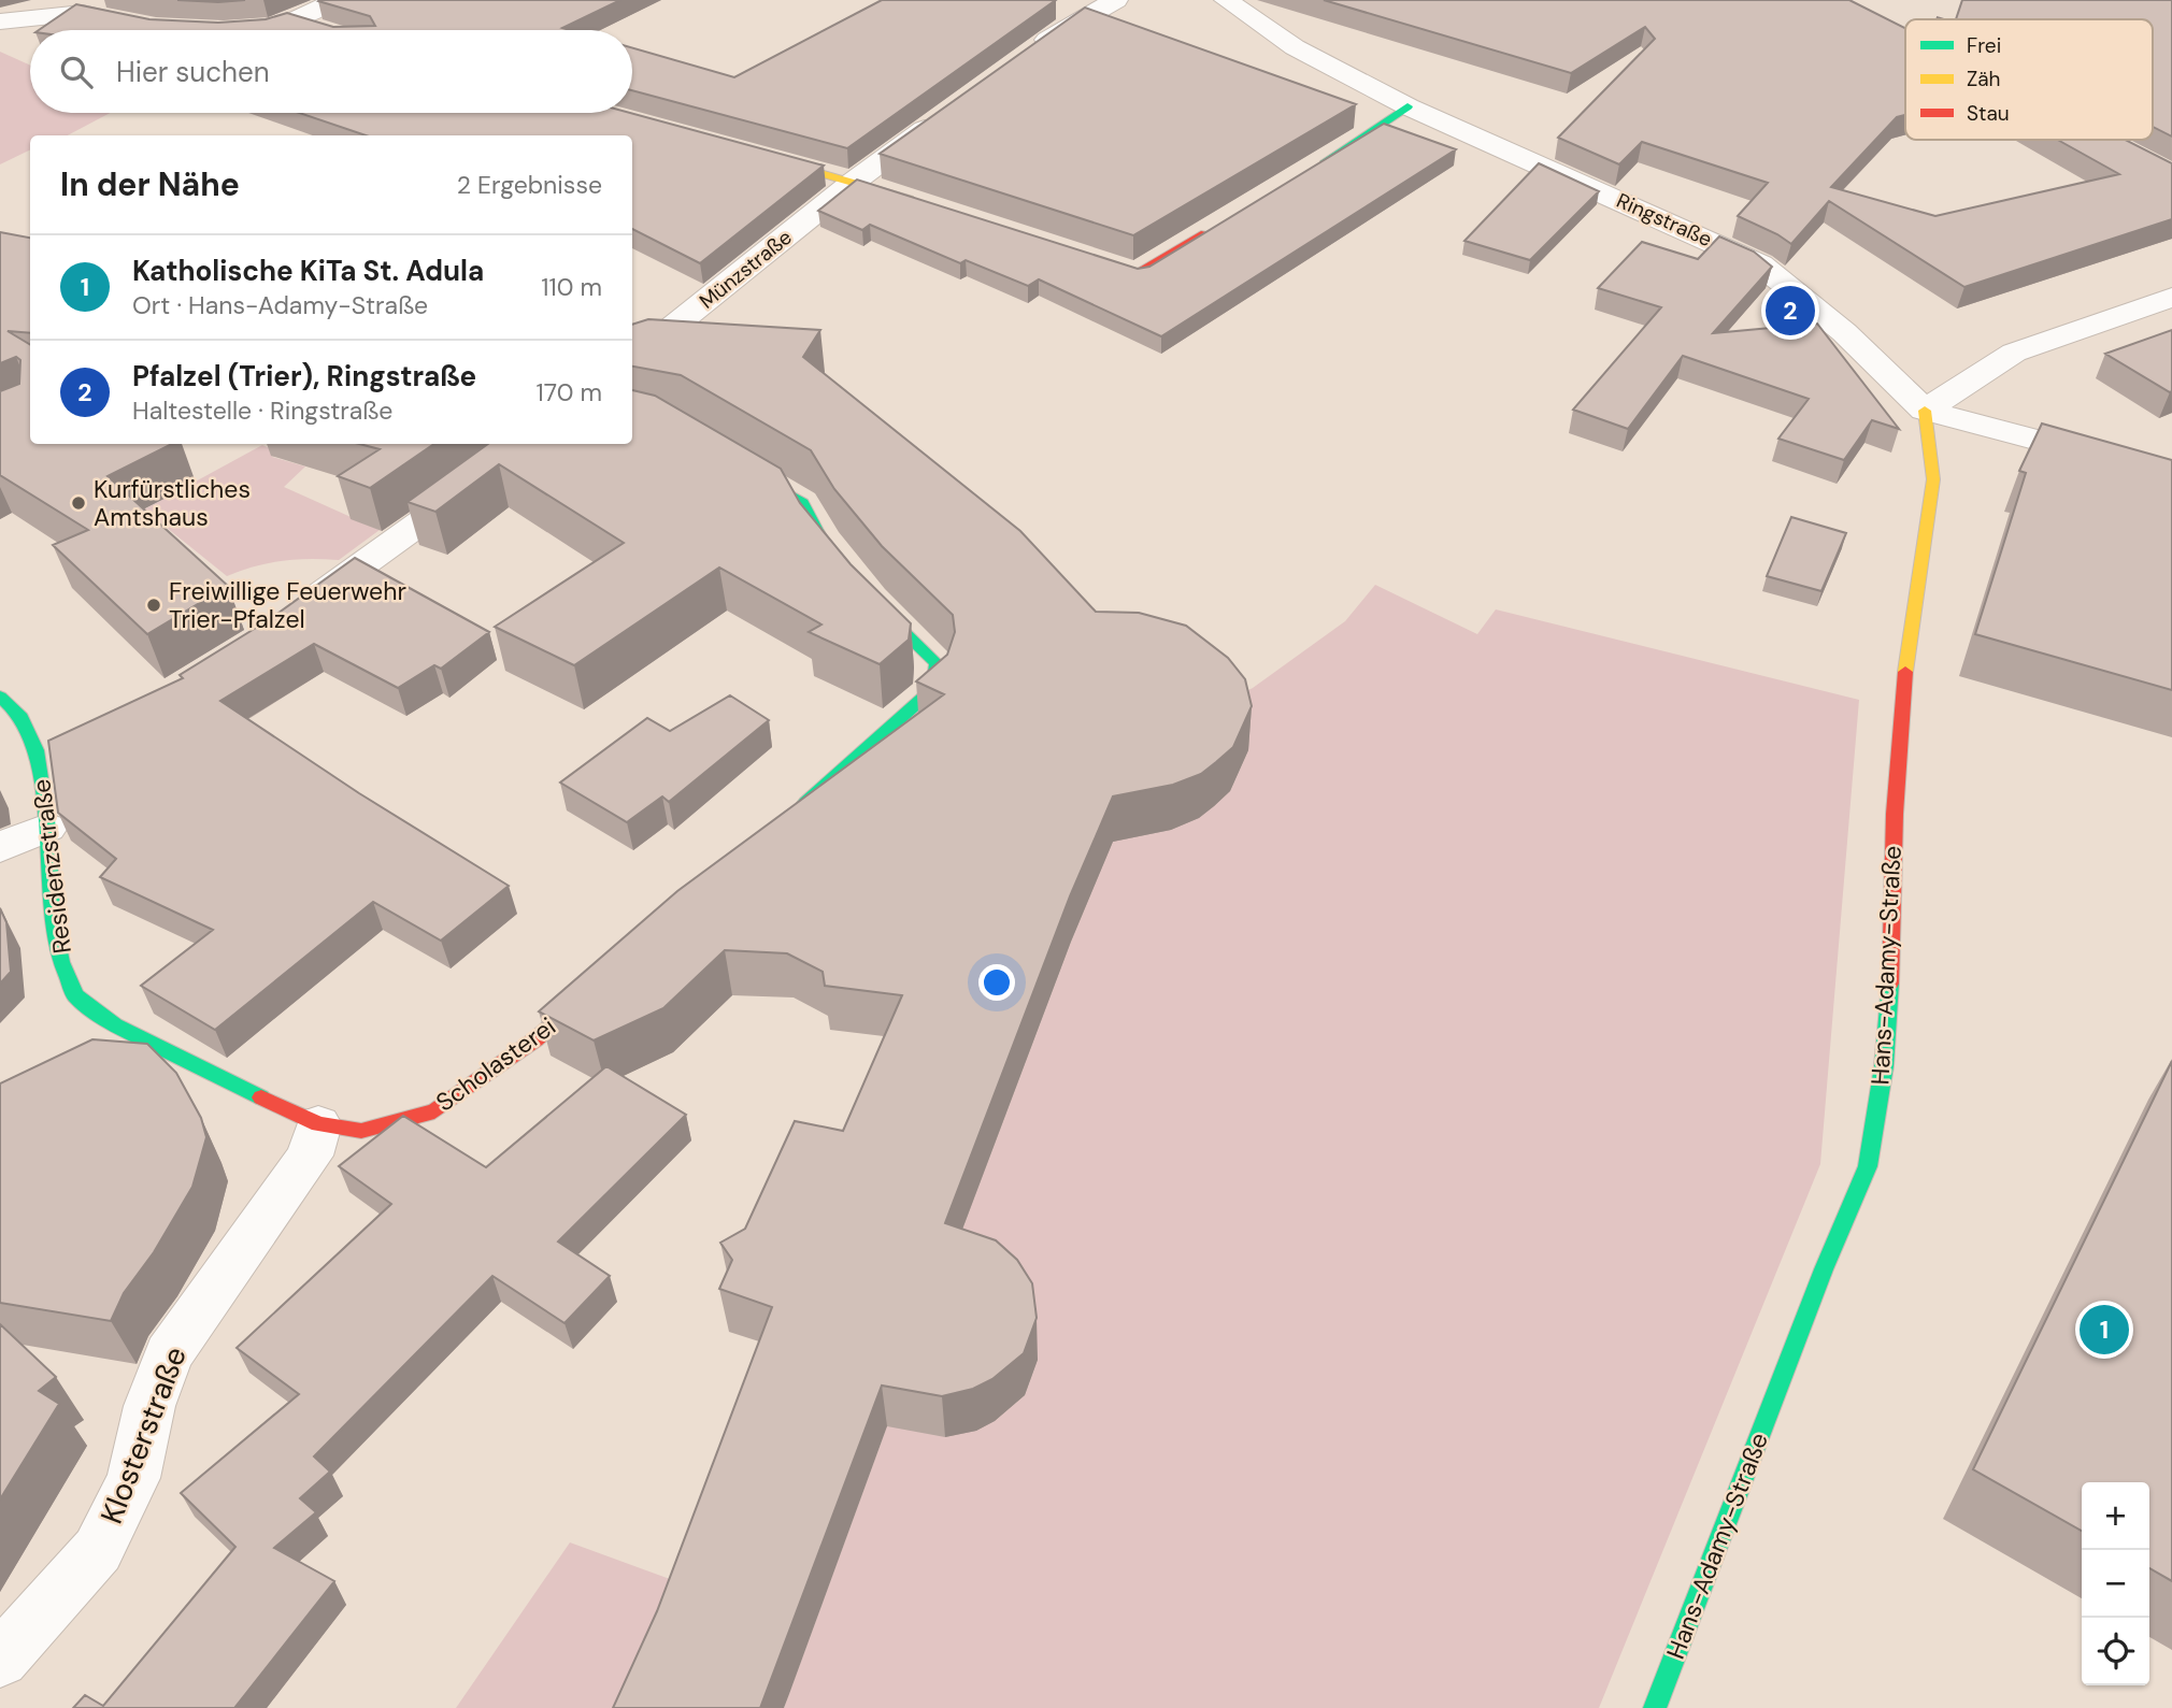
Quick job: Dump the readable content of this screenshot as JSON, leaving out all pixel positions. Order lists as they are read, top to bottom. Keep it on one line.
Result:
{"streets":{"street":["Ringstraße","Münzstraße","Residenzstraße","Hans-Adamy-Straße","Scholasterei","Klosterstraße"]},"crossings":[["Ringstraße","Hans-Adamy-Straße"],["Residenzstraße","Scholasterei"],["Residenzstraße","Klosterstraße"],["Scholasterei","Klosterstraße"]],"places":["Kurfürstliches Amtshaus","Freiwillige Feuerwehr Trier-Pfalzel"],"legend":["Frei","Zäh","Stau"],"page":{"search":"Hier suchen","heading":["In der Nähe","2 Ergebnisse"],"list":[{"mark":"1","name":"Katholische KiTa St. Adula","note":"Ort · Hans-Adamy-Straße","value":"110 m"},{"mark":"2","name":"Pfalzel (Trier), Ringstraße","note":"Haltestelle · Ringstraße","value":"170 m"}],"pins":["2","1"],"map_buttons":["+","−"]}}
